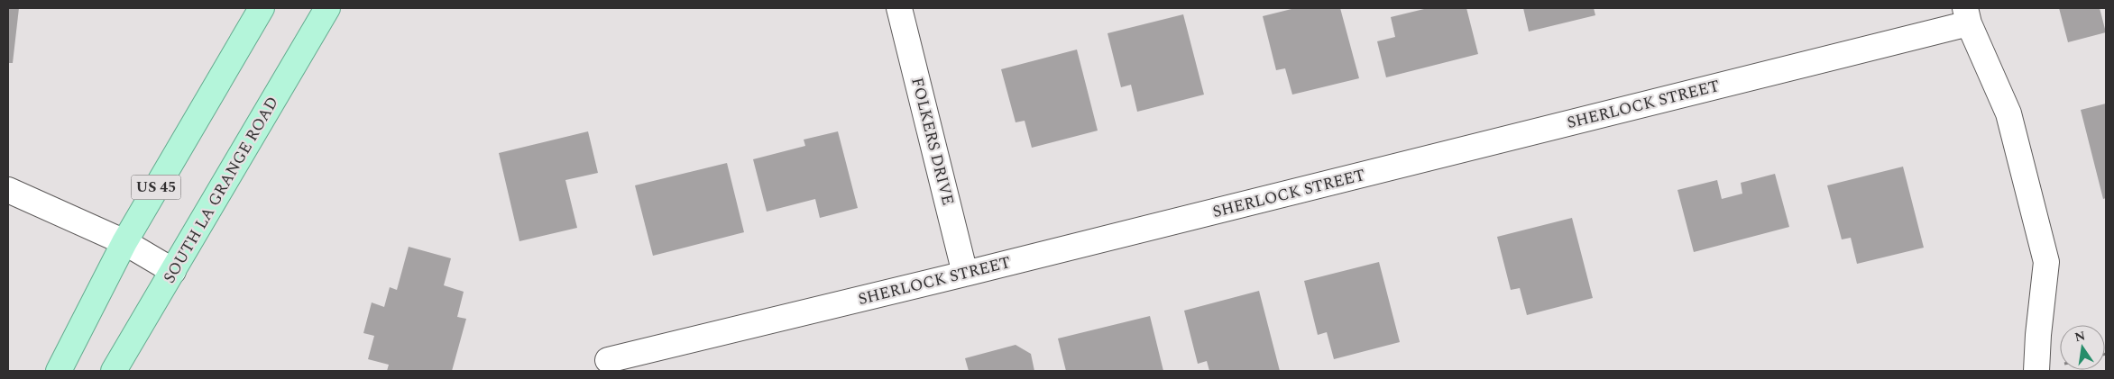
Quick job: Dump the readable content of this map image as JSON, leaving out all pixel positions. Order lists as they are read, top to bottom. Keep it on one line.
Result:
{"streets":{"main road":["US 45","SOUTH LA GRANGE ROAD"],"street":["SHERLOCK STREET","FOLKERS DRIVE"]},"crossings":[["SHERLOCK STREET","FOLKERS DRIVE"]],"north":"top"}
